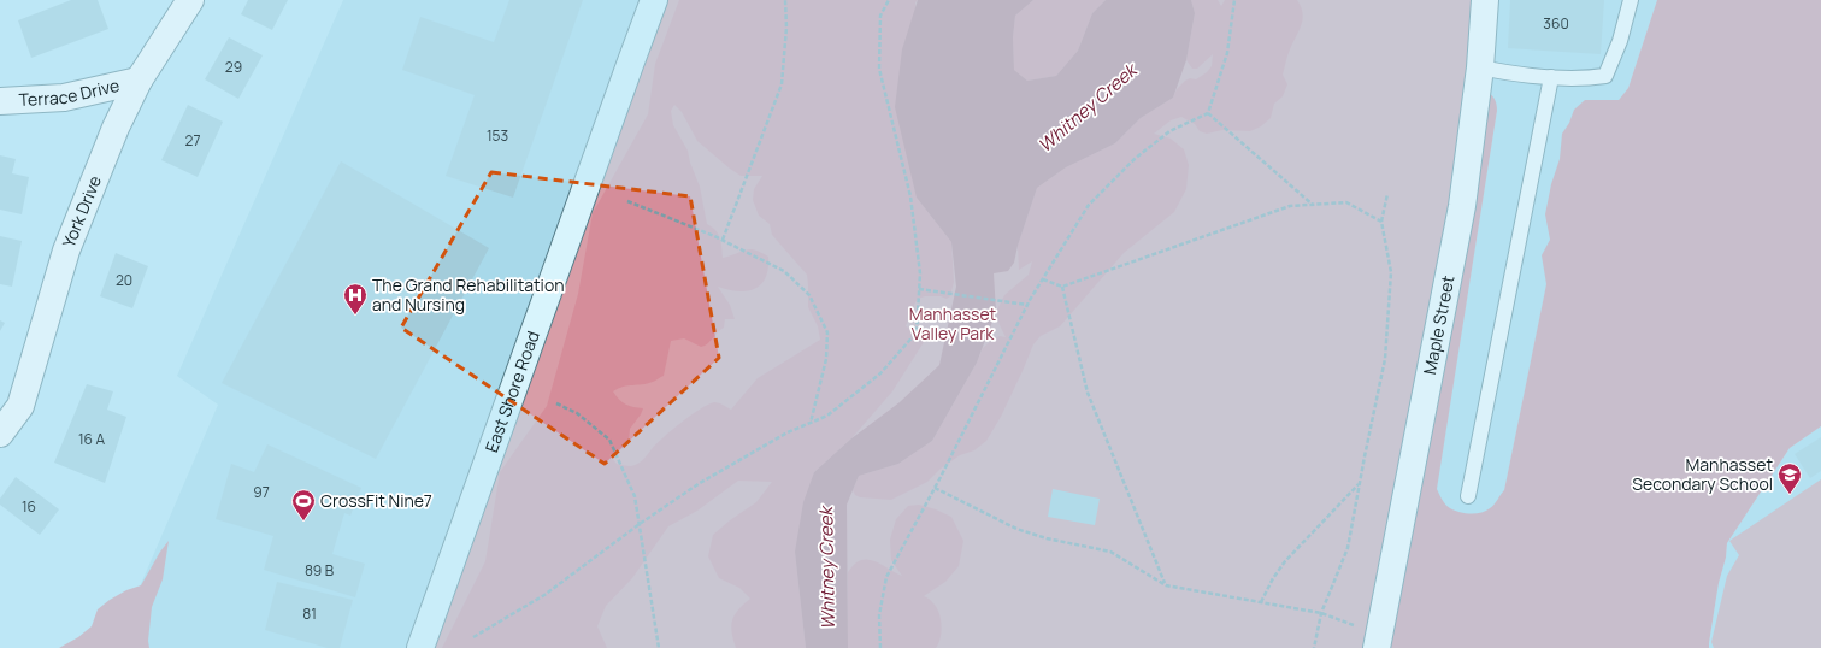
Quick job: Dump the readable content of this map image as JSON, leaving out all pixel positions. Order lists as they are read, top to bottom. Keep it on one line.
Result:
{"streets":{"main road":["East Shore Road"],"street":["Terrace Drive","York Drive","Maple Street"]},"crossings":[["Terrace Drive","York Drive"]],"water":["Whitney Creek"],"parks":["Manhasset Valley Park"],"places":{"hospital":["The Grand Rehabilitation and Nursing"],"school or university":["Manhasset Secondary School"],"sports":["CrossFit Nine7"]},"house_numbers":["360","29","153","27","20","16 A","97","16","89 B","81"]}
